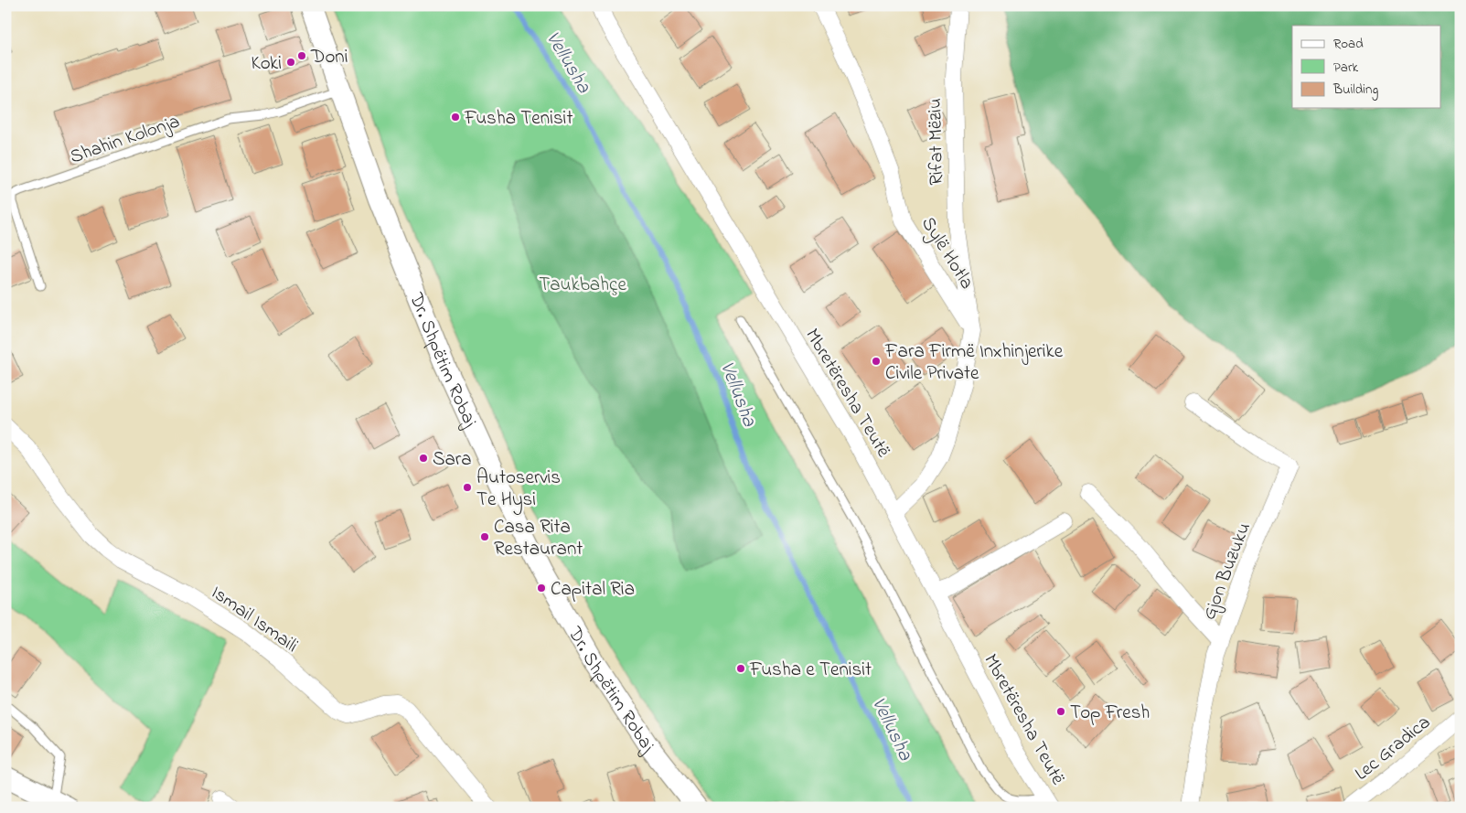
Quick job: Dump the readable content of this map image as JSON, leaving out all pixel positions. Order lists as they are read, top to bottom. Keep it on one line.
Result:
{"streets":{"street":["Rifat Mëziu","Sylë Hotla","Dr. Shpëtim Robaj","Mbretëresha Teutë","Gjon Buzuku","Ismail Ismaili","Lec Gradica"],"lane":["Shahin Kolonja"]},"crossings":[["Shahin Kolonja","Dr. Shpëtim Robaj"],["Rifat Mëziu","Sylë Hotla"]],"water":["Vellusha"],"parks":["Taukbahçe"],"places":["Doni","Koki","Fusha Tenisit","Fara Firmë Inxhinjerike Civile Private","Sara","Autoservis Te Hysi","Casa Rita Restaurant","Capital Ria","Fusha e Tenisit","Top Fresh"],"legend":["Road","Park","Building"]}
